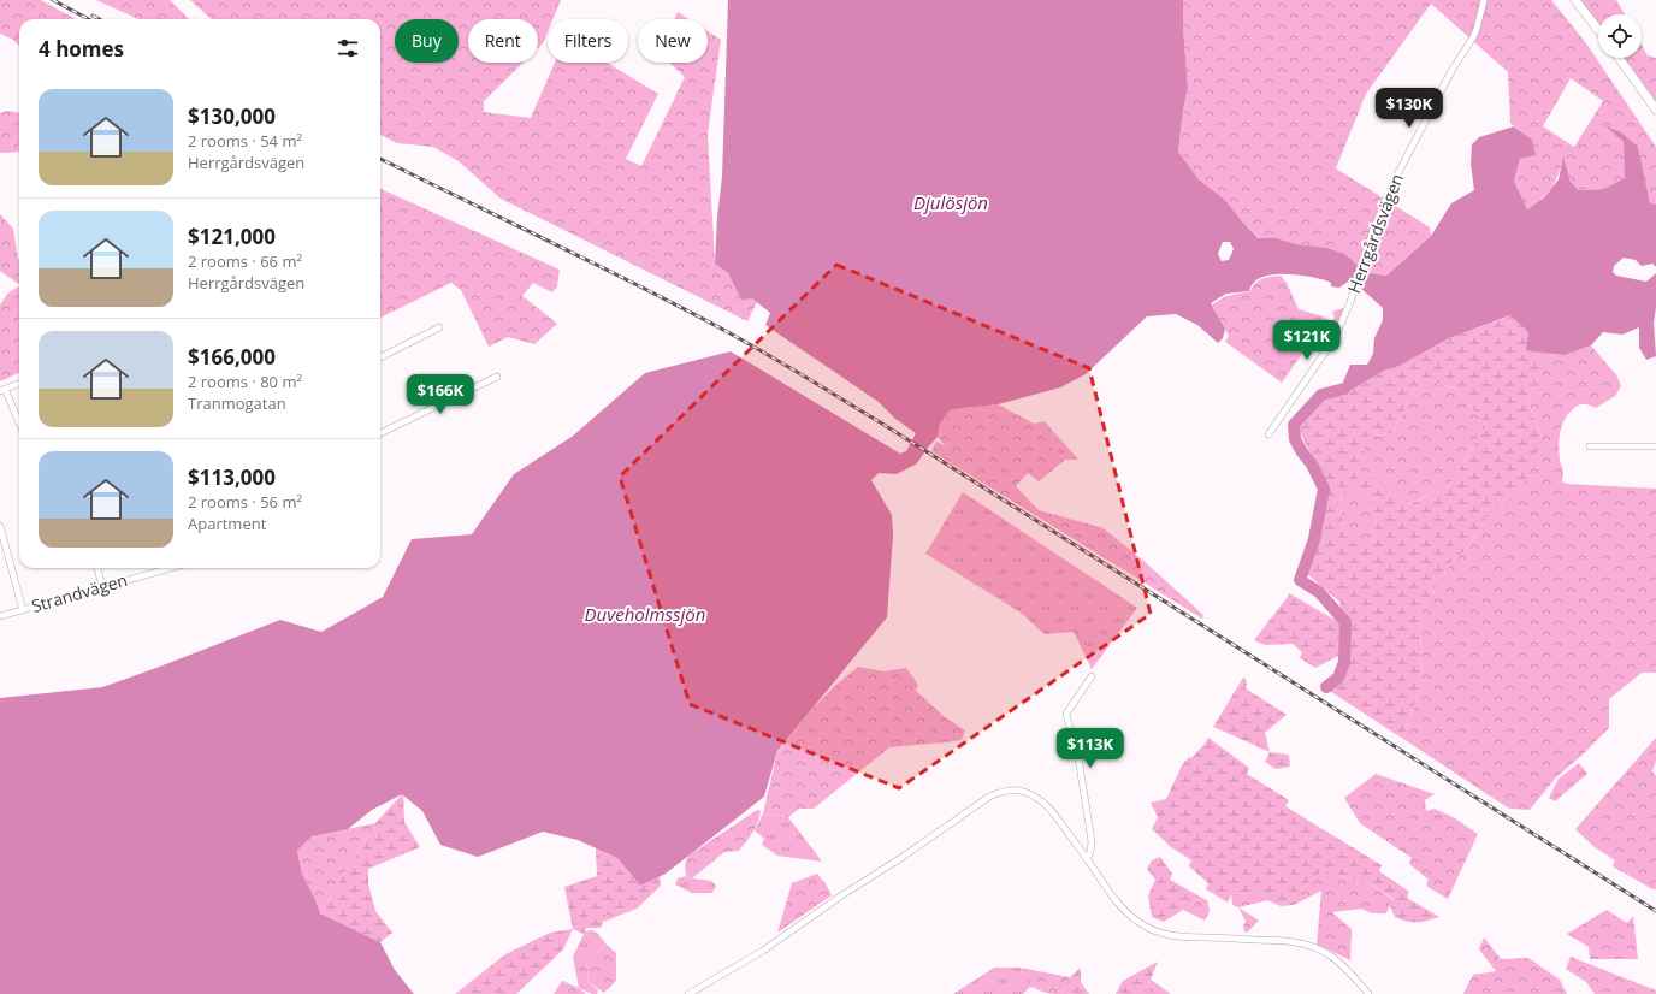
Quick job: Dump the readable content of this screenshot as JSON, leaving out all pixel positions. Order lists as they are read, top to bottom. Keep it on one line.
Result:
{"streets":{"street":["Herrgårdsvägen","Strandvägen"]},"water":["Djulösjön","Duveholmssjön"],"page":{"chip":["Buy","Rent","Filters","New"],"heading":"4 homes","list":[{"name":"$130,000","note":"2 rooms · 54 m² · Herrgårdsvägen"},{"name":"$121,000","note":"2 rooms · 66 m² · Herrgårdsvägen"},{"name":"$166,000","note":"2 rooms · 80 m² · Tranmogatan"},{"name":"$113,000","note":"2 rooms · 56 m² · Apartment"}],"price":["$130K","$121K","$166K","$113K"]}}
